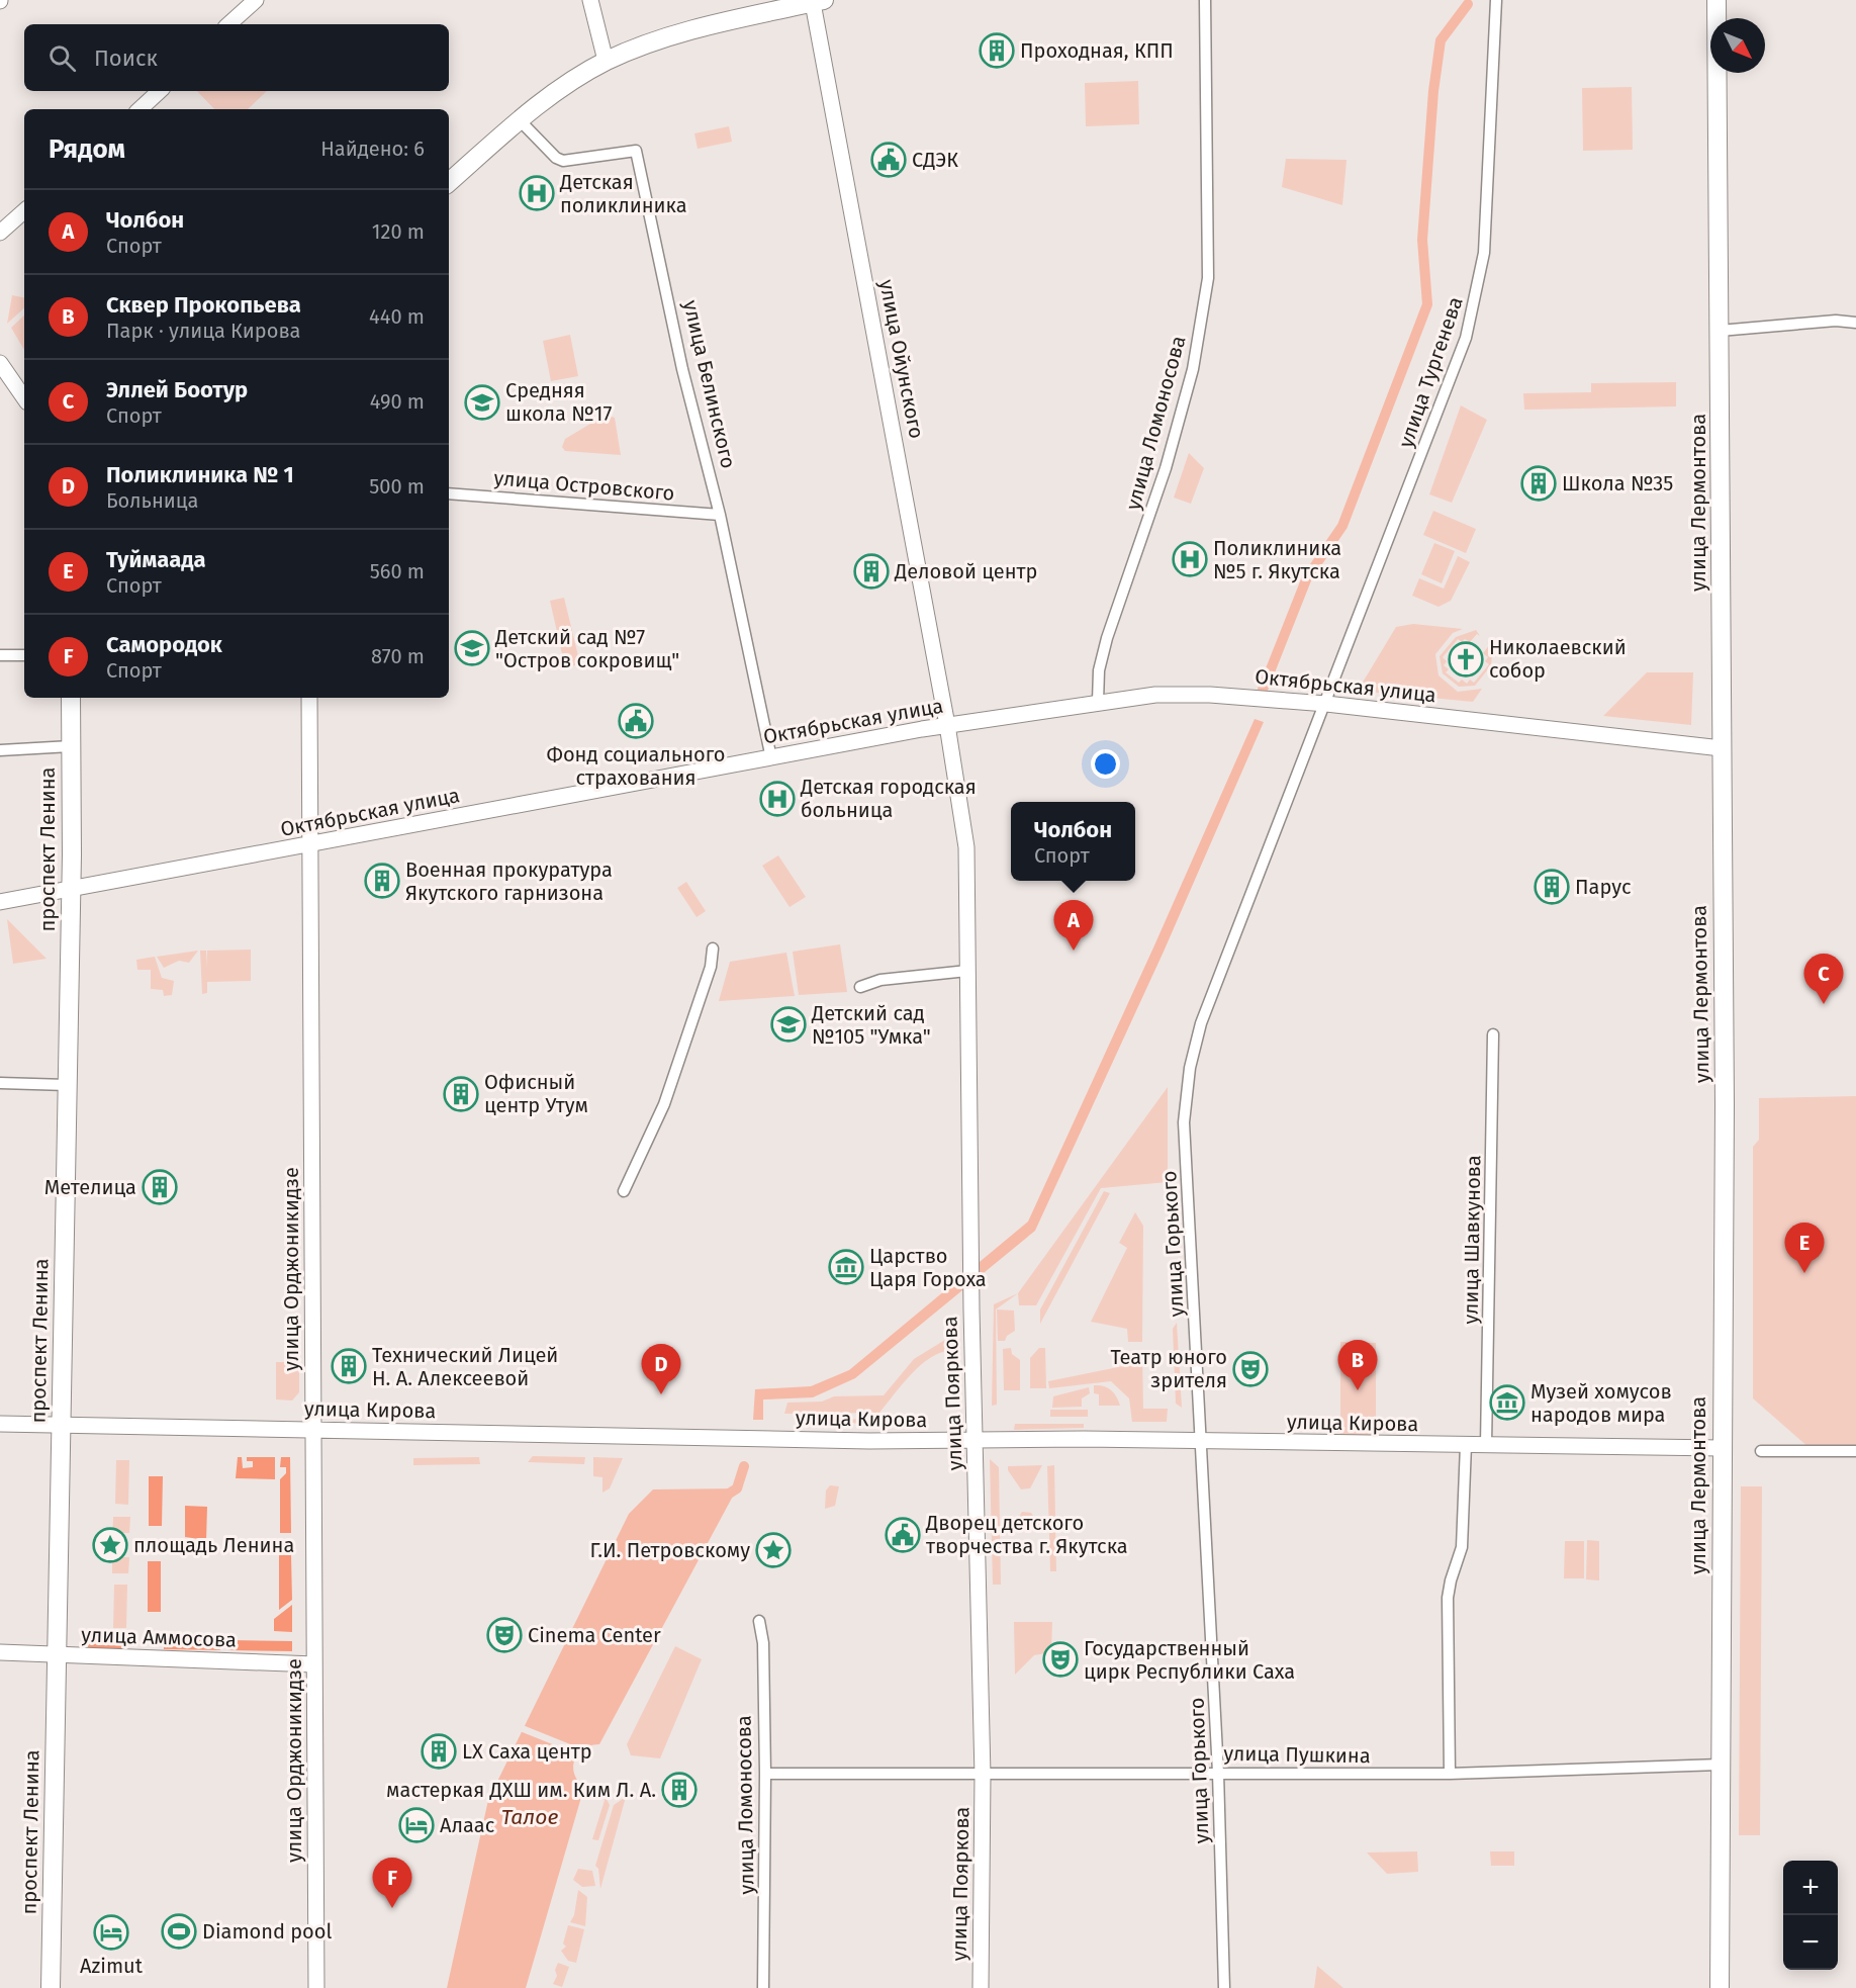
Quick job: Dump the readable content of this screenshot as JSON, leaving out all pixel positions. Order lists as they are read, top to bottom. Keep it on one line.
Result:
{"streets":{"main road":["улица Ойунского","улица Лермонтова","Октябрьская улица","проспект Ленина","улица Орджоникидзе","улица Пояркова","улица Кирова","улица Аммосова"],"street":["улица Тургенева","улица Белинского","улица Ломоносова","улица Островского","улица Шавкунова","улица Горького","улица Пушкина"]},"crossings":[["улица Ойунского","Октябрьская улица"],["улица Ойунского","улица Пояркова"],["улица Тургенева","Октябрьская улица"],["улица Тургенева","улица Горького"],["улица Белинского","улица Островского"],["улица Белинского","Октябрьская улица"],["улица Ломоносова","Октябрьская улица"],["улица Ломоносова","улица Пушкина"],["улица Лермонтова","Октябрьская улица"],["улица Лермонтова","улица Кирова"],["улица Лермонтова","улица Пушкина"],["Октябрьская улица","проспект Ленина"],["Октябрьская улица","улица Горького"],["Октябрьская улица","улица Орджоникидзе"],["Октябрьская улица","улица Пояркова"],["проспект Ленина","улица Кирова"],["проспект Ленина","улица Аммосова"],["улица Шавкунова","улица Кирова"],["улица Горького","улица Кирова"],["улица Горького","улица Пушкина"],["улица Орджоникидзе","улица Кирова"],["улица Орджоникидзе","улица Аммосова"],["улица Пояркова","улица Кирова"],["улица Пояркова","улица Пушкина"]],"water":["Талое"],"places":{"building":["Проходная, КПП","Школа №35","Деловой центр","Военная прокуратура Якутского гарнизона","Парус","Офисный центр Утум","Метелица","Технический Лицей Н. А. Алексеевой","LX Саха центр","мастеркая ДХШ им. Ким Л. А."],"public building":["СДЭК","Фонд социального страхования","Дворец детского творчества г. Якутска"],"hospital":["Детская поликлиника","Поликлиника №5 г. Якутска","Детская городская больница"],"school or university":["Средняя школа №17","Детский сад №7 \"Остров сокровищ\"","Детский сад №105 \"Умка\""],"church":["Николаевский собор"],"museum":["Царство Царя Гороха","Музей хомусов народов мира"],"theatre":["Театр юного зрителя","Cinema Center","Государственный цирк Республики Саха"],"place":["площадь Ленина","Г.И. Петровскому"],"hotel":["Алаас","Azimut"],"sports":["Diamond pool"]},"north":"bottom right","page":{"search":"Поиск","heading":["Рядом","Найдено: 6"],"list":[{"mark":"A","name":"Чолбон","note":"Спорт","value":"120 m"},{"mark":"B","name":"Сквер Прокопьева","note":"Парк · улица Кирова","value":"440 m"},{"mark":"C","name":"Эллей Боотур","note":"Спорт","value":"490 m"},{"mark":"D","name":"Поликлиника № 1","note":"Больница","value":"500 m"},{"mark":"E","name":"Туймаада","note":"Спорт","value":"560 m"},{"mark":"F","name":"Самородок","note":"Спорт","value":"870 m"}],"popup":["Чолбон","Спорт"],"pins":["A","C","E","B","D","F"],"map_buttons":["+","−"]}}
